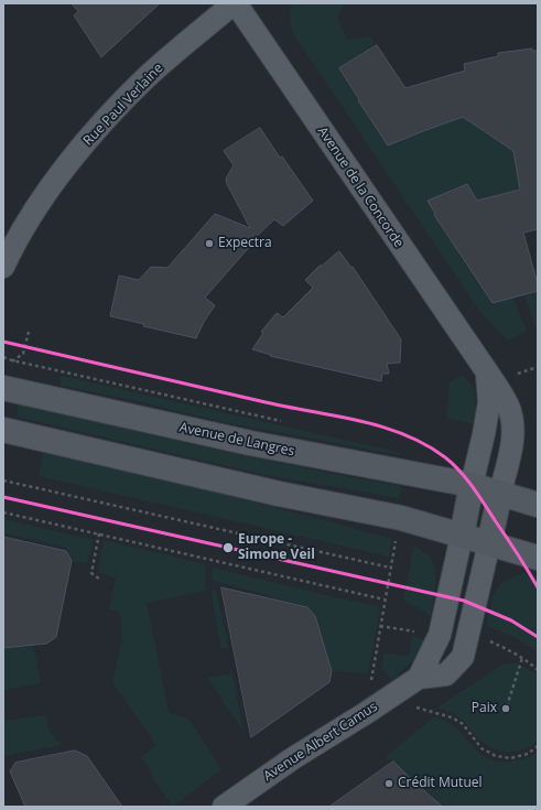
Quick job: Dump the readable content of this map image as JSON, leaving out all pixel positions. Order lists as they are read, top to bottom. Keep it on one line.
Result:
{"streets":{"main road":["Avenue de Langres"],"street":["Rue Paul Verlaine","Avenue de la Concorde","Avenue Albert Camus"]},"crossings":[["Rue Paul Verlaine","Avenue de la Concorde"],["Avenue de la Concorde","Avenue de Langres"]],"places":["Expectra","Europe - Simone Veil","Paix","Crédit Mutuel"]}
